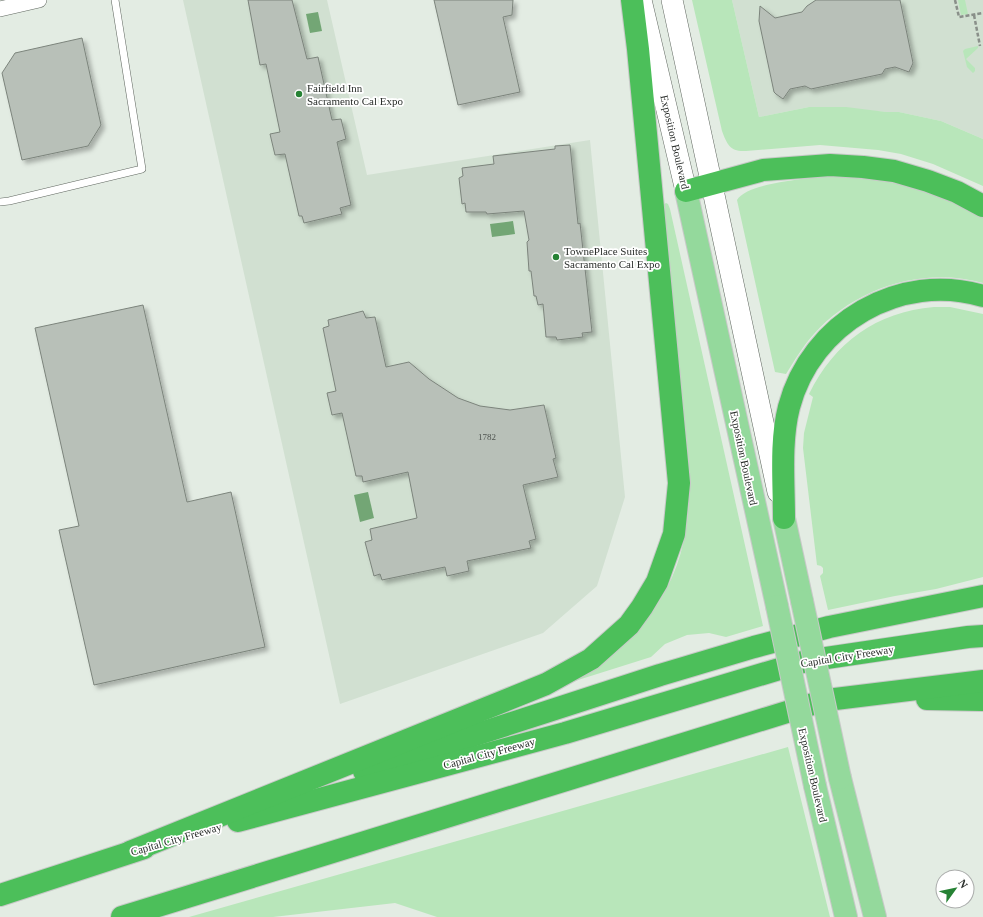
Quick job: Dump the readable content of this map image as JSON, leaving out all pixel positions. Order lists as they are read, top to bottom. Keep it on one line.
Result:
{"streets":{"highway":["Capital City Freeway"],"main road":["Exposition Boulevard"]},"places":["Fairfield Inn Sacramento Cal Expo","TownePlace Suites Sacramento Cal Expo"],"house_numbers":["1782"],"north":"top right"}
